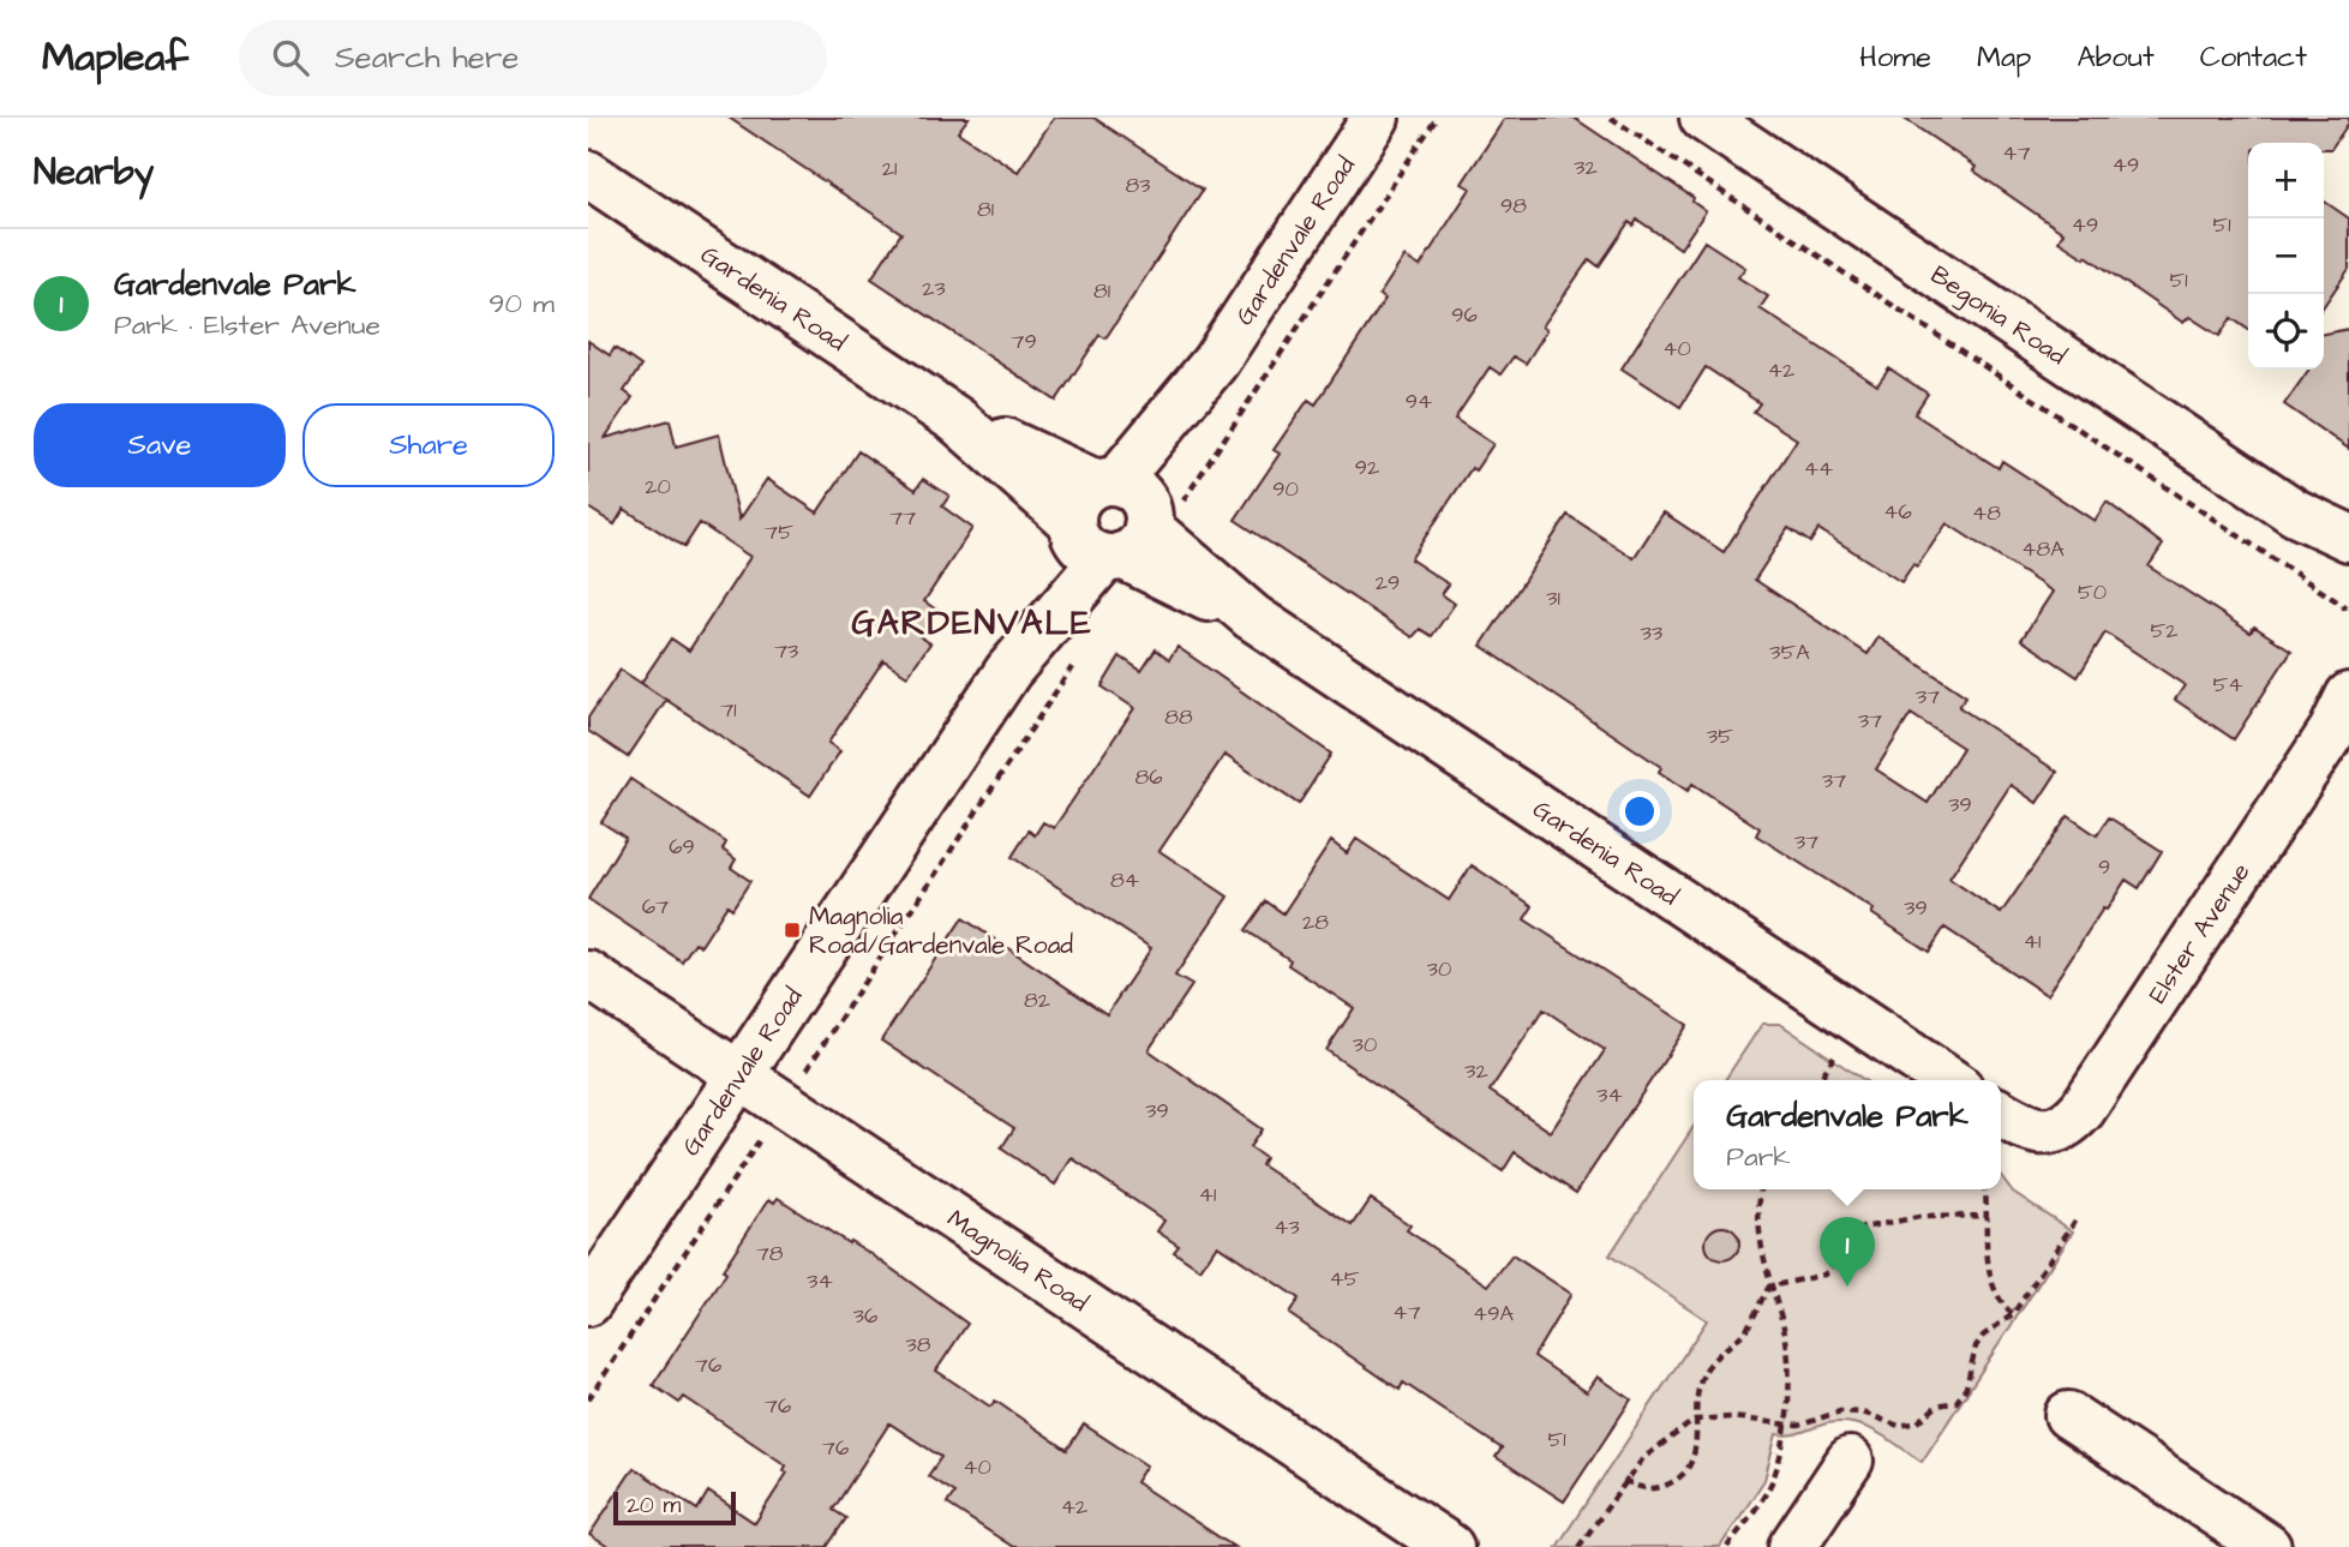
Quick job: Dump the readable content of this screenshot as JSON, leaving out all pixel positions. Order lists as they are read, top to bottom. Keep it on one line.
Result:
{"streets":{"street":["Gardenvale Road","Gardenia Road","Begonia Road","Elster Avenue","Magnolia Road"]},"crossings":[["Gardenvale Road","Gardenia Road"],["Gardenvale Road","Magnolia Road"]],"districts":["GARDENVALE"],"places":{"transit":["Magnolia Road/Gardenvale Road"]},"house_numbers":["47","49","32","21","83","98","81","49","51","51","23","81","96","79","40","42","94","92","44","20","90","46","48","77","75","48A","29","50","31","52","33","73","35A","54","37","71","88","37","35","86","37","39","37","69","9","84","67","39","28","41","30","82","30","32","34","39","41","43","78","45","34","47","49A","36","38","76","76","51","76","40","42"],"scale_bar":"20 m","page":{"header":"Mapleaf","search":"Search here","nav":["Home","Map","About","Contact"],"heading":"Nearby","map_buttons":["+","−"],"list":[{"mark":"1","name":"Gardenvale Park","note":"Park · Elster Avenue","value":"90 m"}],"buttons":["Save","Share"],"popup":["Gardenvale Park","Park"],"pins":"1","scale":"20 m"}}
